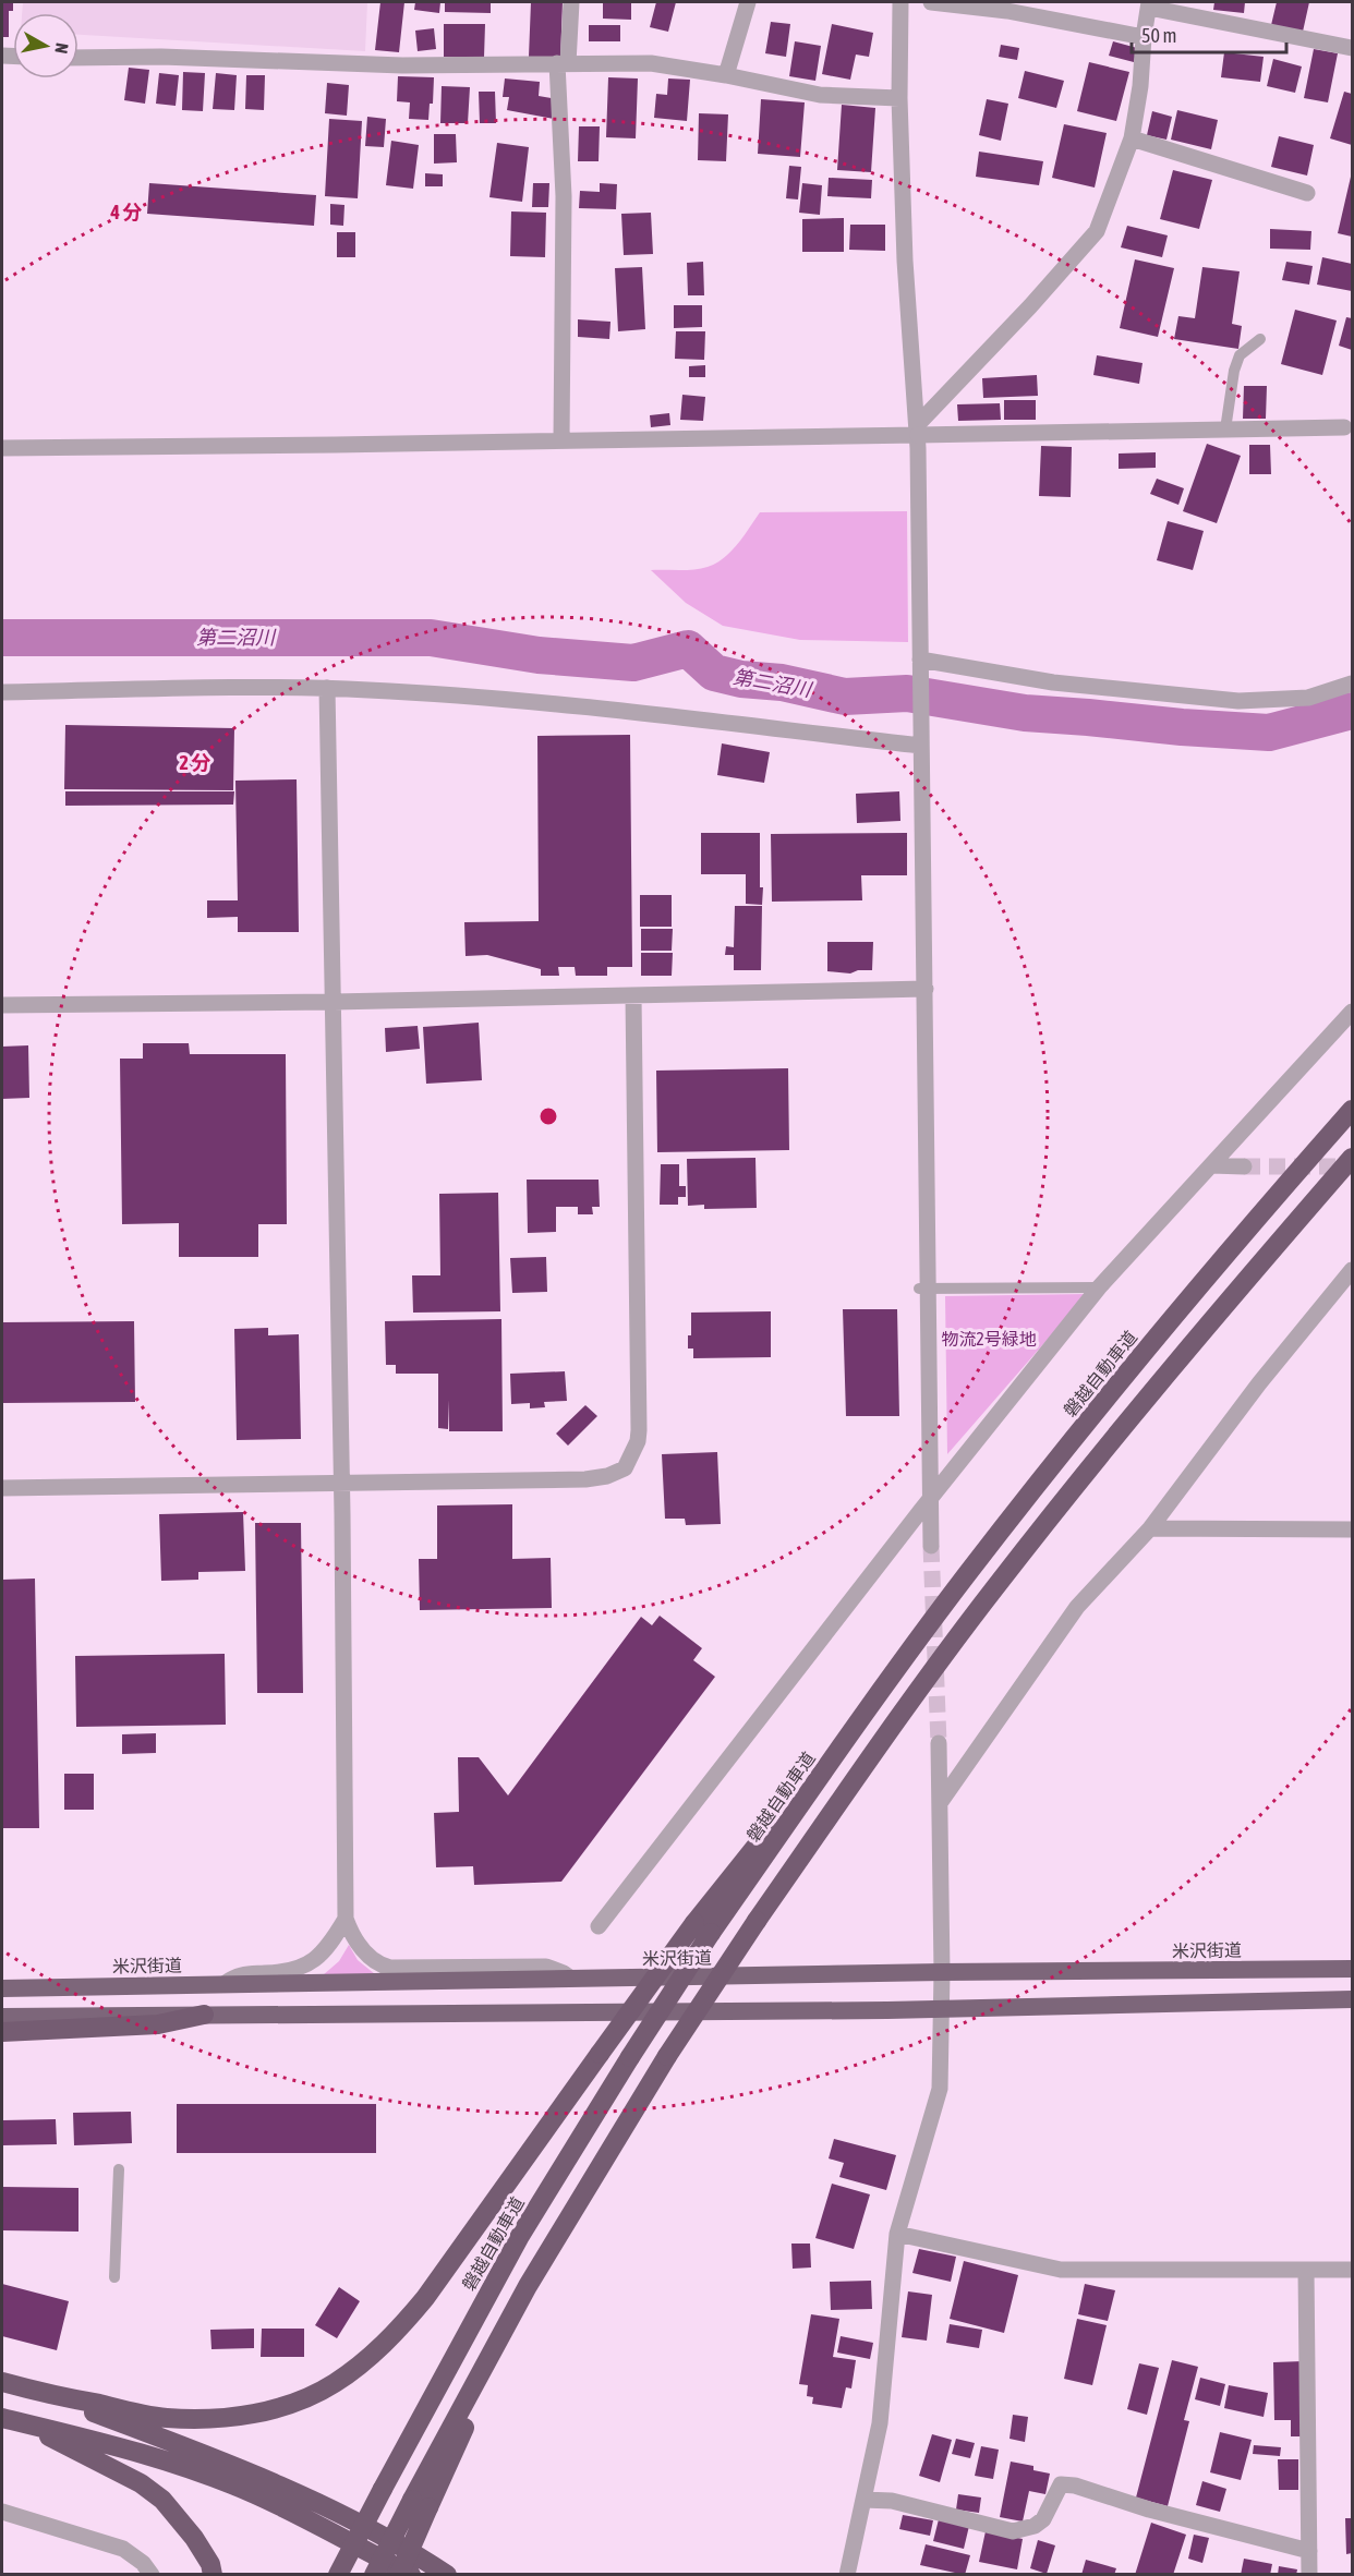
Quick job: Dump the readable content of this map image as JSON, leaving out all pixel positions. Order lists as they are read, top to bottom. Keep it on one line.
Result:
{"streets":{"highway":["磐越自動車道","米沢街道"]},"water":["第二沼川"],"parks":["物流2号緑地"],"scale_bar":"50 m","north":"right","rings":["4 分","2 分"]}
